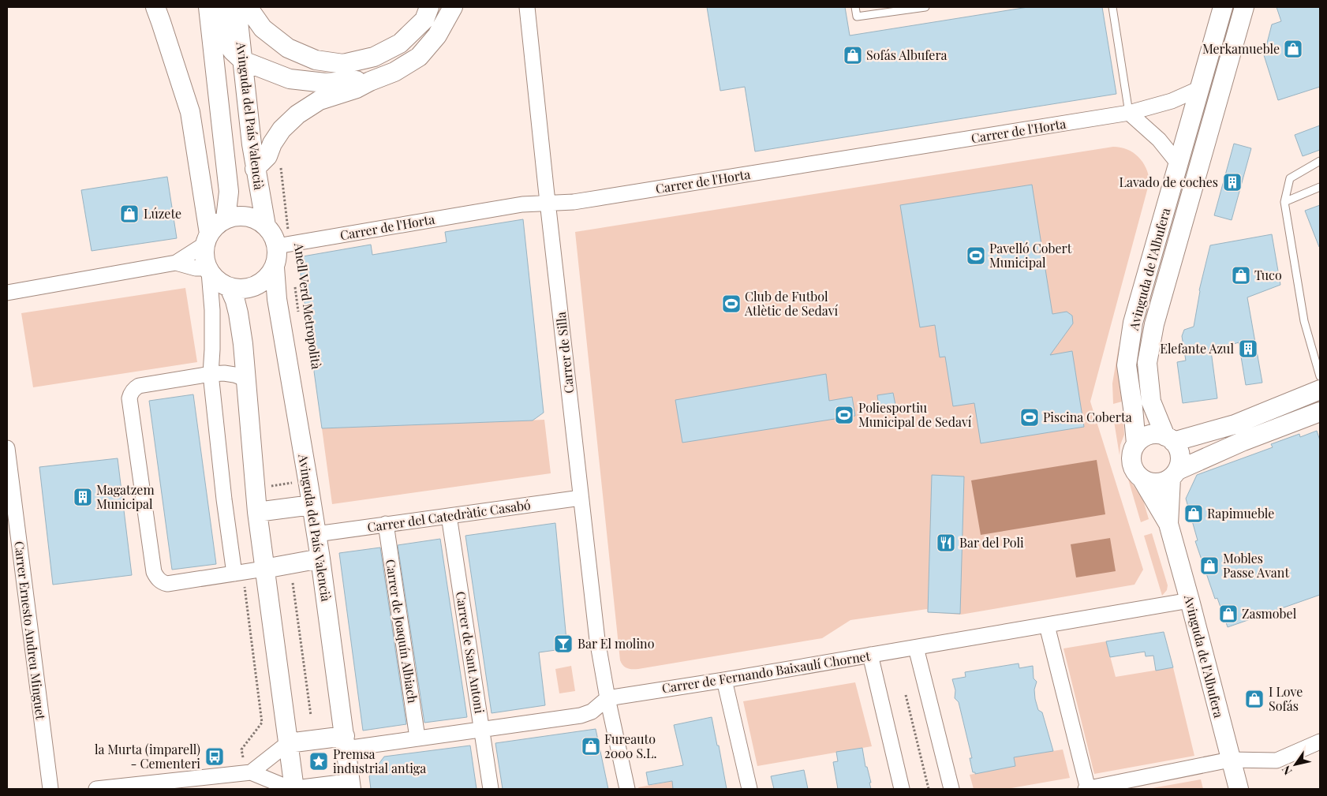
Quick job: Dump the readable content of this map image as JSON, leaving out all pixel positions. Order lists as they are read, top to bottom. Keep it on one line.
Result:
{"streets":{"street":["Avinguda del País Valencià","Carrer de l'Horta","Avinguda de l'Albufera","Carrer de Silla","Carrer del Catedràtic Casabó","Carrer Ernesto Andreu Minguet","Carrer de Joaquín Albiach","Carrer de Sant Antoni","Carrer de Fernando Baixaulí Chornet"],"path":["Anell Verd Metropolità"]},"crossings":[["Avinguda del País Valencià","Carrer de l'Horta"],["Avinguda del País Valencià","Anell Verd Metropolità"],["Avinguda del País Valencià","Carrer del Catedràtic Casabó"],["Carrer de l'Horta","Avinguda de l'Albufera"],["Carrer de l'Horta","Anell Verd Metropolità"],["Carrer de l'Horta","Carrer de Silla"],["Avinguda de l'Albufera","Carrer de Fernando Baixaulí Chornet"],["Carrer de Silla","Carrer del Catedràtic Casabó"],["Carrer de Silla","Carrer de Fernando Baixaulí Chornet"],["Carrer del Catedràtic Casabó","Carrer de Joaquín Albiach"],["Carrer del Catedràtic Casabó","Carrer de Sant Antoni"]],"places":{"shop":["Merkamueble","Sofás Albufera","Lúzete","Tuco","Rapimueble","Mobles Passe Avant","Zasmobel","I Love Sofás","Fureauto 2000 S.L."],"building":["Lavado de coches","Elefante Azul","Magatzem Municipal"],"sports":["Pavelló Cobert Municipal","Club de Futbol Atlètic de Sedaví","Poliesportiu Municipal de Sedaví","Piscina Coberta"],"restaurant":["Bar del Poli"],"bar":["Bar El molino"],"bus stop":["la Murta (imparell) - Cementeri"],"place":["Premsa industrial antiga"]},"north":"bottom left"}
